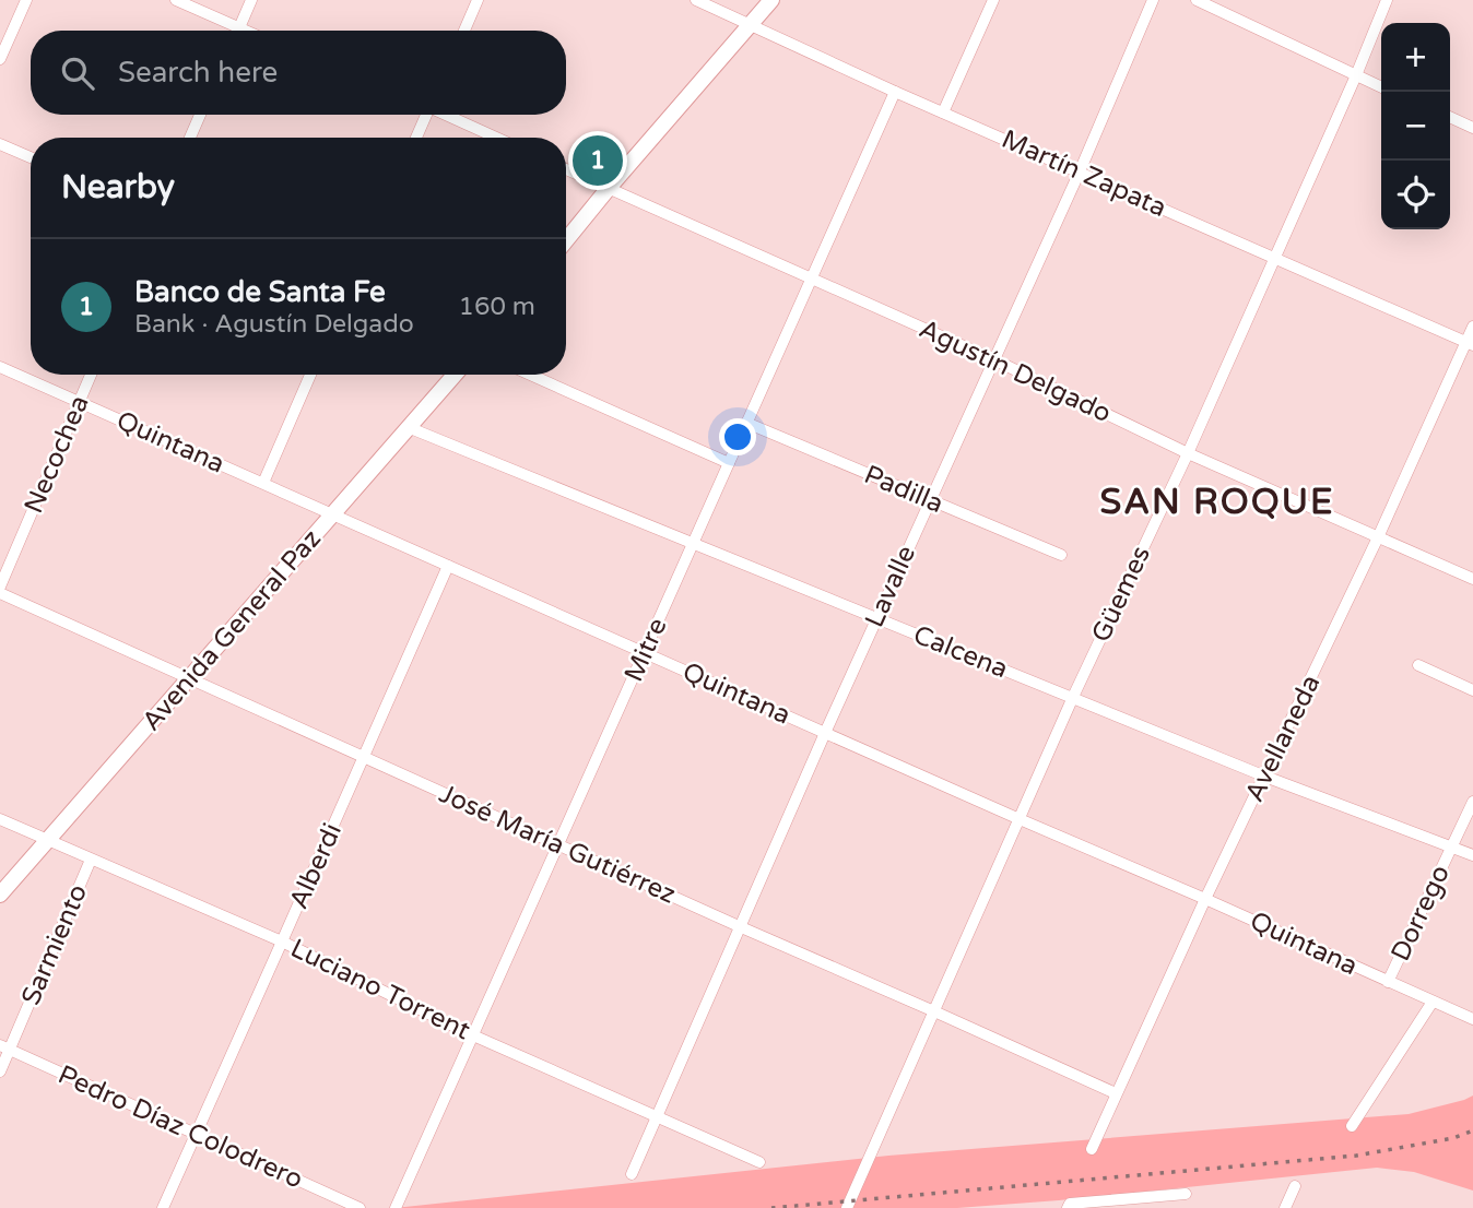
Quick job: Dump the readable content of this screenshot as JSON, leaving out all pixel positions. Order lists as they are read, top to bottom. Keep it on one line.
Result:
{"streets":{"main road":["Avenida General Paz"],"street":["Martín Zapata","Agustín Delgado","Quintana","Necochea","Padilla","Lavalle","Güemes","Mitre","Calcena","Avellaneda","José María Gutiérrez","Alberdi","Dorrego","Sarmiento","Luciano Torrent","Pedro Díaz Colodrero"]},"crossings":[["Martín Zapata","Lavalle"],["Martín Zapata","Güemes"],["Martín Zapata","Mitre"],["Martín Zapata","Avellaneda"],["Agustín Delgado","Lavalle"],["Agustín Delgado","Güemes"],["Agustín Delgado","Mitre"],["Agustín Delgado","Avellaneda"],["Quintana","Necochea"],["Quintana","Lavalle"],["Quintana","Güemes"],["Quintana","Avenida General Paz"],["Quintana","Mitre"],["Quintana","Avellaneda"],["Quintana","Alberdi"],["Quintana","Dorrego"],["Padilla","Lavalle"],["Padilla","Mitre"],["Lavalle","Calcena"],["Lavalle","José María Gutiérrez"],["Lavalle","Luciano Torrent"],["Güemes","Calcena"],["Güemes","José María Gutiérrez"],["Avenida General Paz","Calcena"],["Avenida General Paz","José María Gutiérrez"],["Avenida General Paz","Luciano Torrent"],["Mitre","Calcena"],["Mitre","José María Gutiérrez"],["Mitre","Luciano Torrent"],["Calcena","Avellaneda"],["Calcena","Dorrego"],["Avellaneda","José María Gutiérrez"],["José María Gutiérrez","Alberdi"],["Alberdi","Luciano Torrent"],["Alberdi","Pedro Díaz Colodrero"],["Sarmiento","Luciano Torrent"],["Sarmiento","Pedro Díaz Colodrero"]],"districts":["SAN ROQUE"],"page":{"map_buttons":["+","−"],"search":"Search here","pins":"1","heading":"Nearby","list":[{"mark":"1","name":"Banco de Santa Fe","note":"Bank · Agustín Delgado","value":"160 m"}]}}
